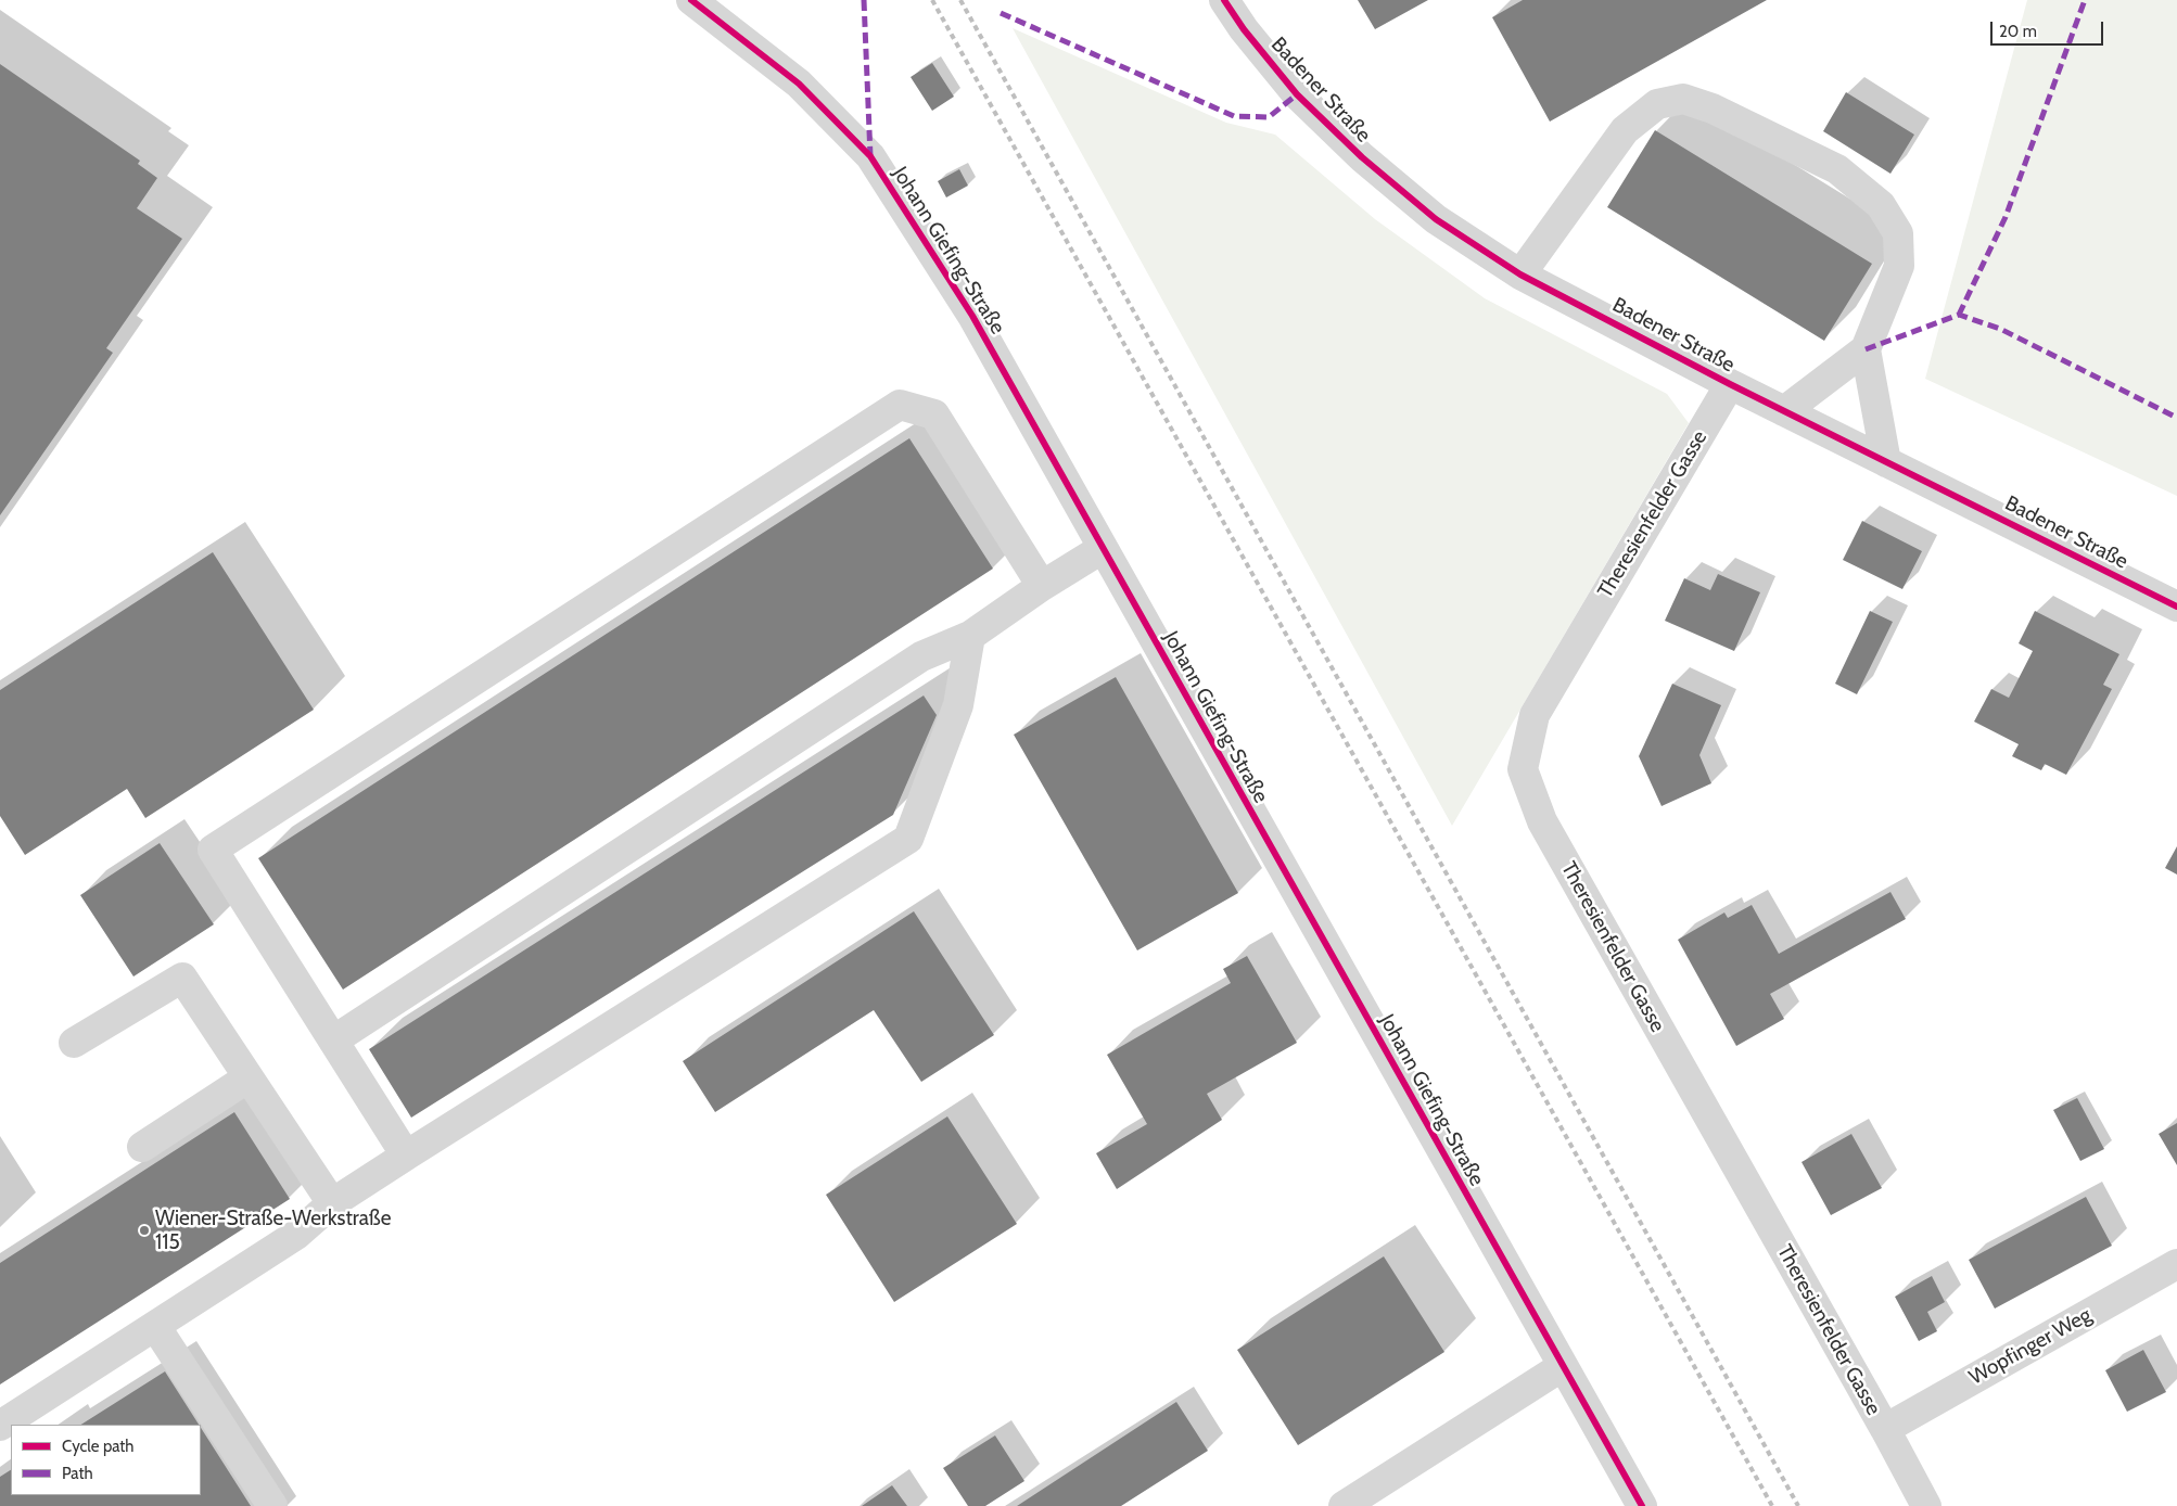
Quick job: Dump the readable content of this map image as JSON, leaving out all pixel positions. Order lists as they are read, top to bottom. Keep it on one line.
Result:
{"streets":{"street":["Badener Straße","Johann Giefing-Straße","Theresienfelder Gasse","Wopfinger Weg"]},"crossings":[["Badener Straße","Theresienfelder Gasse"],["Theresienfelder Gasse","Wopfinger Weg"]],"places":["Wiener-Straße-Werkstraße 115"],"legend":["Cycle path","Path"],"scale_bar":"20 m"}
